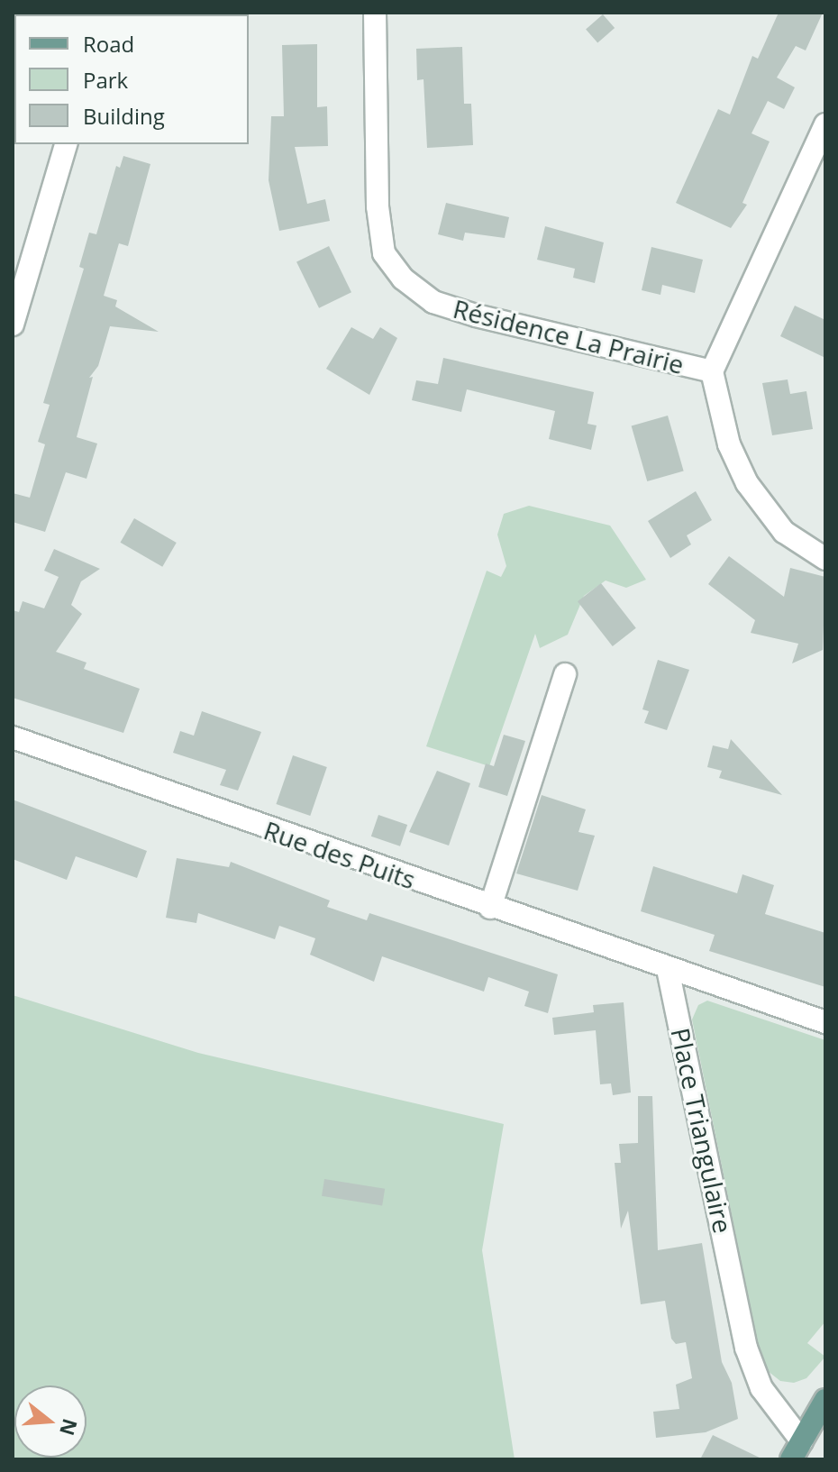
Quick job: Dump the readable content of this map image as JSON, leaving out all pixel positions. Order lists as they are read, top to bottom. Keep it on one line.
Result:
{"streets":{"street":["Résidence La Prairie","Rue des Puits","Place Triangulaire"]},"crossings":[["Rue des Puits","Place Triangulaire"]],"legend":["Road","Park","Building"],"north":"right"}
